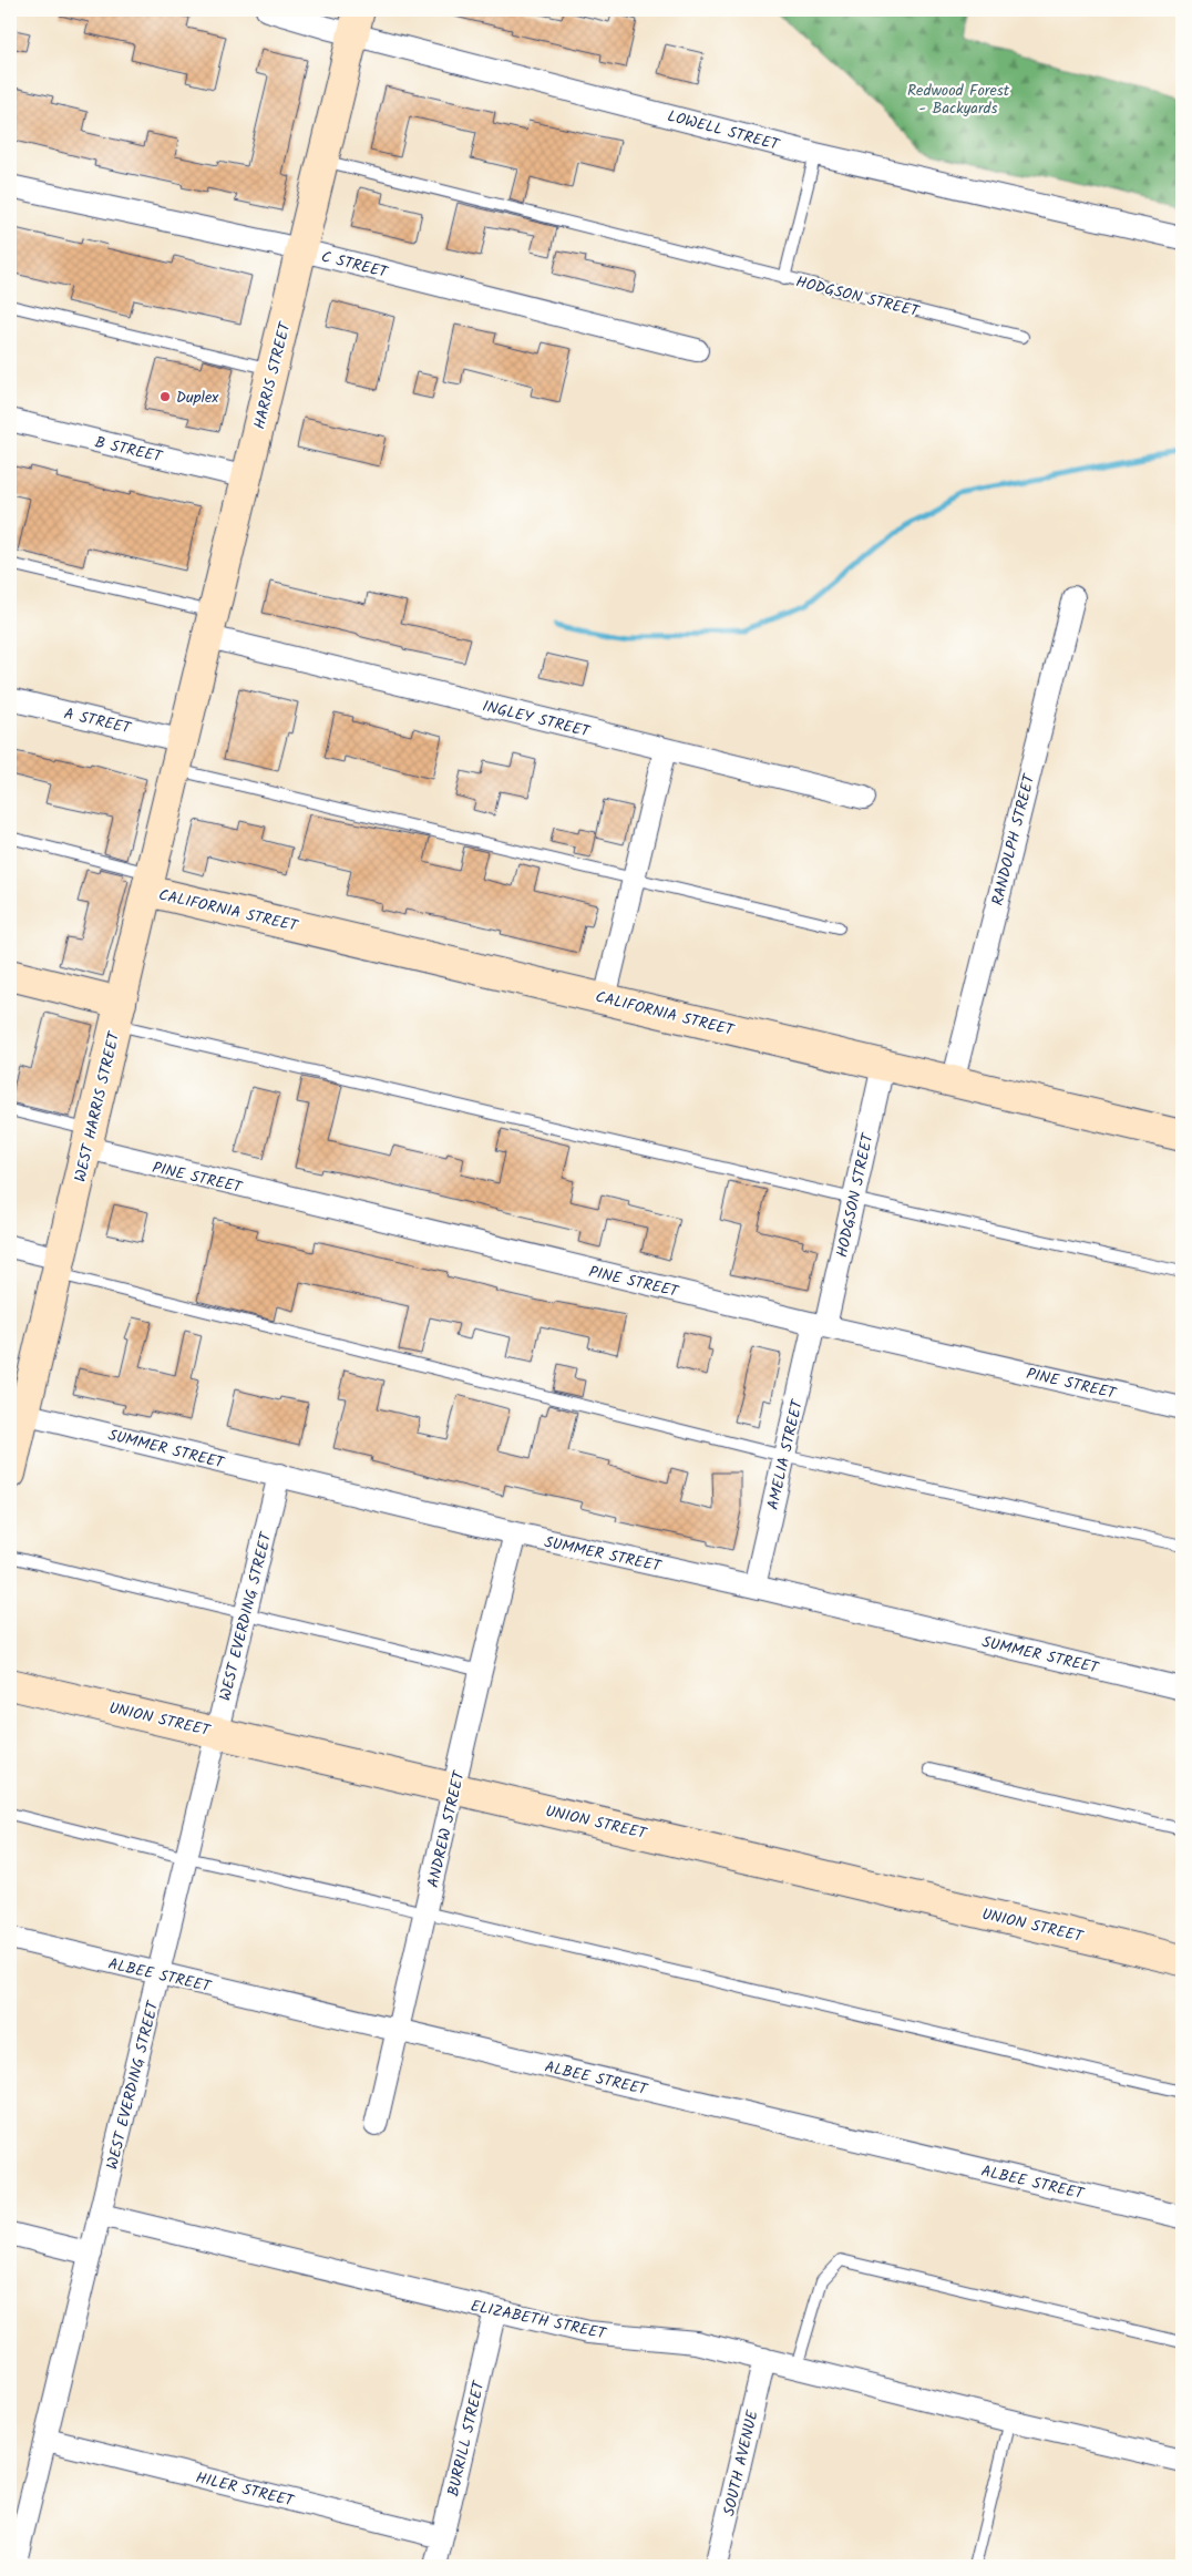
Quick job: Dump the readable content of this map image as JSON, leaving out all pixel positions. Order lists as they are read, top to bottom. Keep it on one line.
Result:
{"streets":{"street":["LOWELL STREET","C STREET","HODGSON STREET","HARRIS STREET","B STREET","INGLEY STREET","A STREET","RANDOLPH STREET","CALIFORNIA STREET","WEST HARRIS STREET","PINE STREET","SUMMER STREET","AMELIA STREET","WEST EVERDING STREET","UNION STREET","ANDREW STREET","ALBEE STREET","ELIZABETH STREET","BURRILL STREET","SOUTH AVENUE","HILER STREET"]},"crossings":[["LOWELL STREET","HODGSON STREET"],["LOWELL STREET","HARRIS STREET"],["C STREET","HARRIS STREET"],["HODGSON STREET","CALIFORNIA STREET"],["HODGSON STREET","PINE STREET"],["HODGSON STREET","AMELIA STREET"],["HARRIS STREET","B STREET"],["HARRIS STREET","INGLEY STREET"],["HARRIS STREET","A STREET"],["HARRIS STREET","WEST HARRIS STREET"],["A STREET","WEST HARRIS STREET"],["RANDOLPH STREET","CALIFORNIA STREET"],["CALIFORNIA STREET","WEST HARRIS STREET"],["WEST HARRIS STREET","PINE STREET"],["WEST HARRIS STREET","SUMMER STREET"],["PINE STREET","AMELIA STREET"],["SUMMER STREET","AMELIA STREET"],["SUMMER STREET","WEST EVERDING STREET"],["SUMMER STREET","ANDREW STREET"],["WEST EVERDING STREET","UNION STREET"],["WEST EVERDING STREET","ALBEE STREET"],["WEST EVERDING STREET","ELIZABETH STREET"],["WEST EVERDING STREET","HILER STREET"],["UNION STREET","ANDREW STREET"],["ANDREW STREET","ALBEE STREET"],["ELIZABETH STREET","BURRILL STREET"],["ELIZABETH STREET","SOUTH AVENUE"],["BURRILL STREET","HILER STREET"]],"parks":["Redwood Forest - Backyards"],"places":["Duplex"]}
